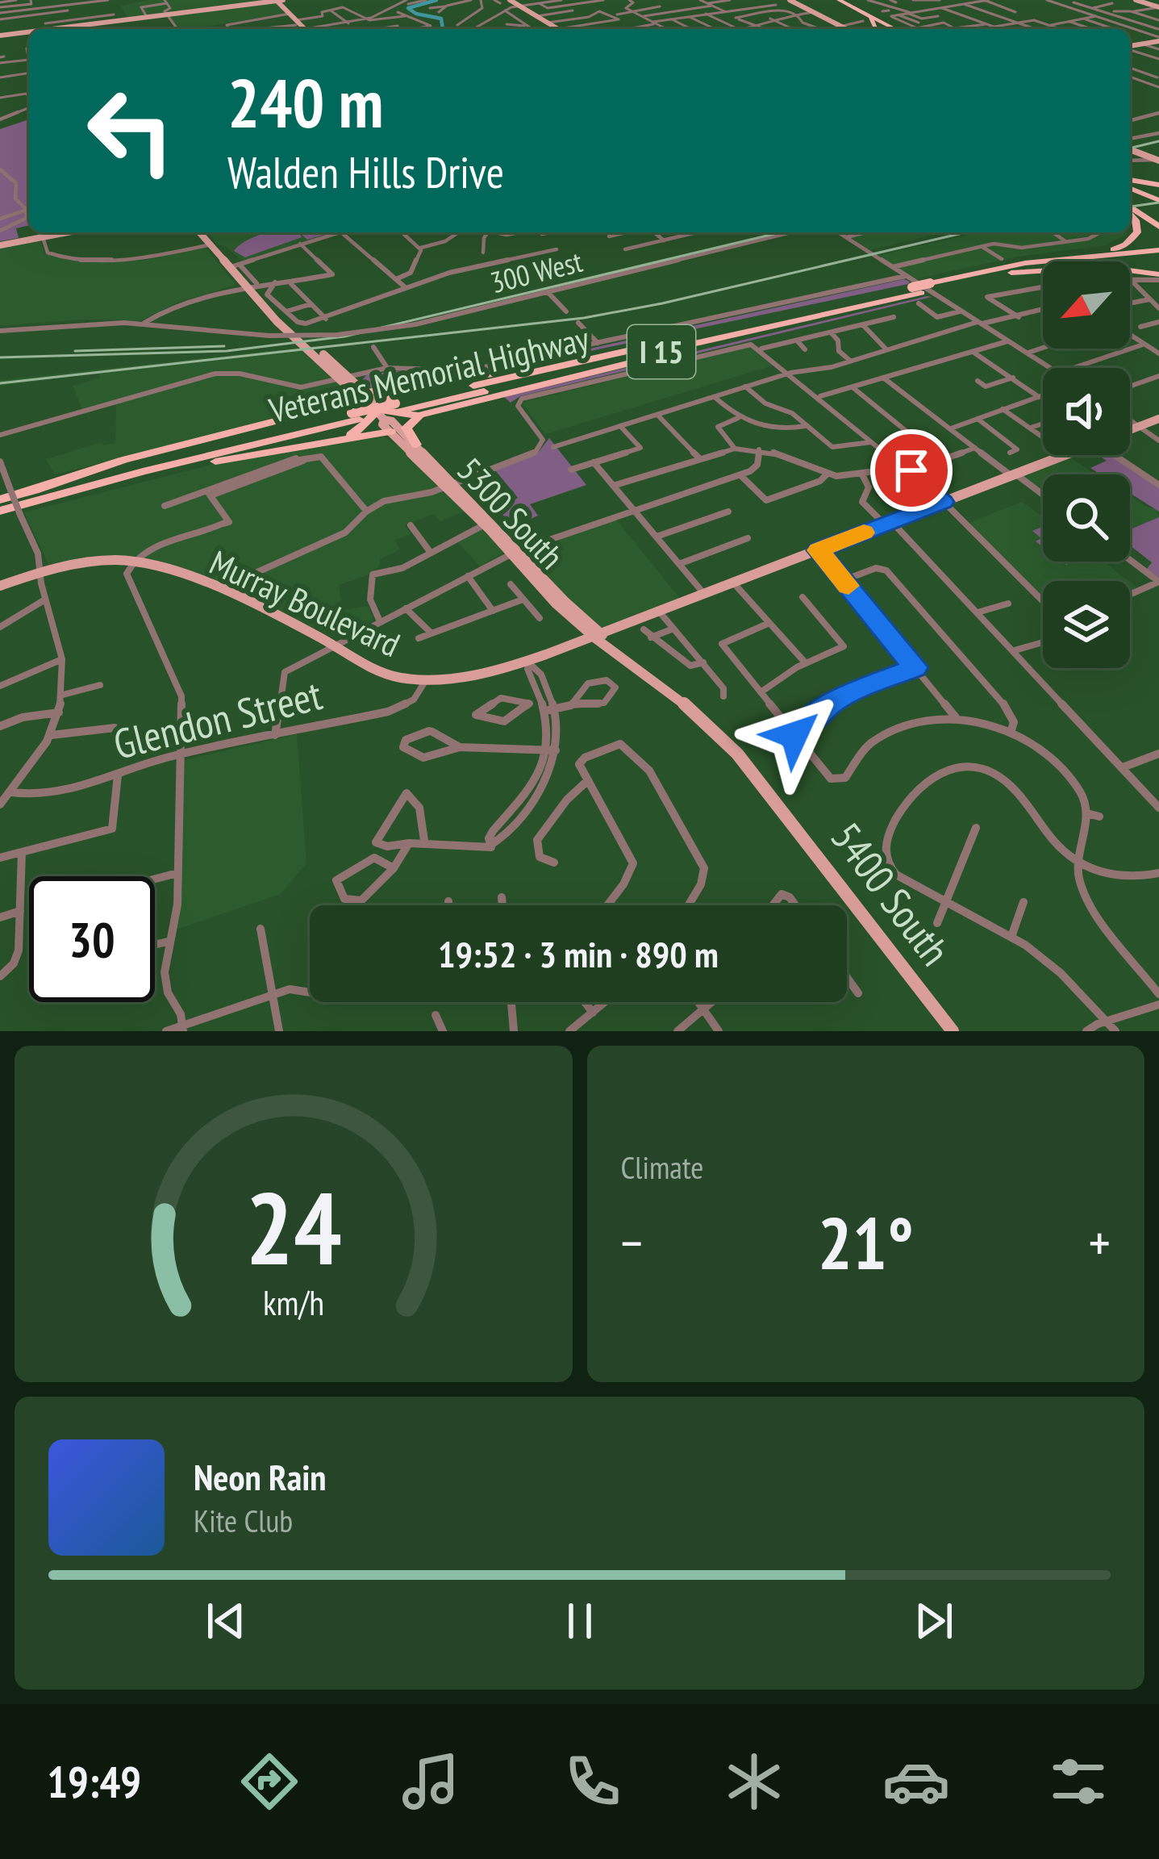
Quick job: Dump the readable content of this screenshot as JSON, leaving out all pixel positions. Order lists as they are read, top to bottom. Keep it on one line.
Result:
{"streets":{"highway":["I 15","Veterans Memorial Highway"],"main road":["5300 South","Murray Boulevard","5400 South"],"street":["300 West","Glendon Street"]},"crossings":[["5300 South","Murray Boulevard"],["5300 South","5400 South"],["Murray Boulevard","Glendon Street"]],"north":"bottom left","page":{"turn":["240 m","Walden Hills Drive"],"limit":"30","trip":"19:52 · 3 min · 890 m","tile":"Climate","heat":["−","21°","+"],"song":["Neon Rain","Kite Club"],"tabs":"19:49","gauge":["24","km/h"]}}
